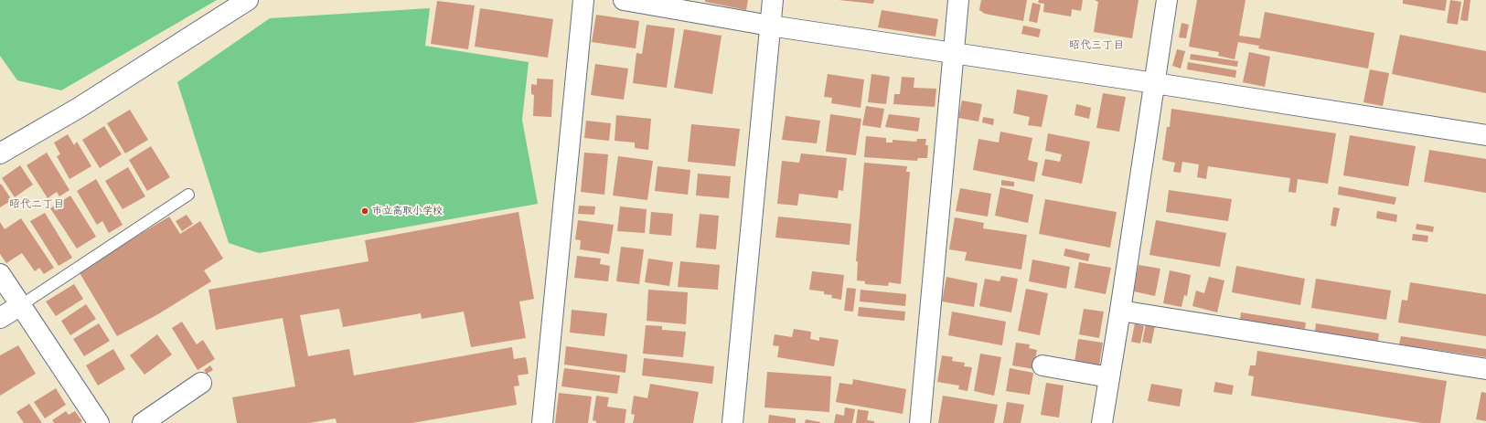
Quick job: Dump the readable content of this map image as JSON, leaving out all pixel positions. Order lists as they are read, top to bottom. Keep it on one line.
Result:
{"districts":["昭代三丁目","昭代二丁目"],"places":["市立高取小学校"]}
